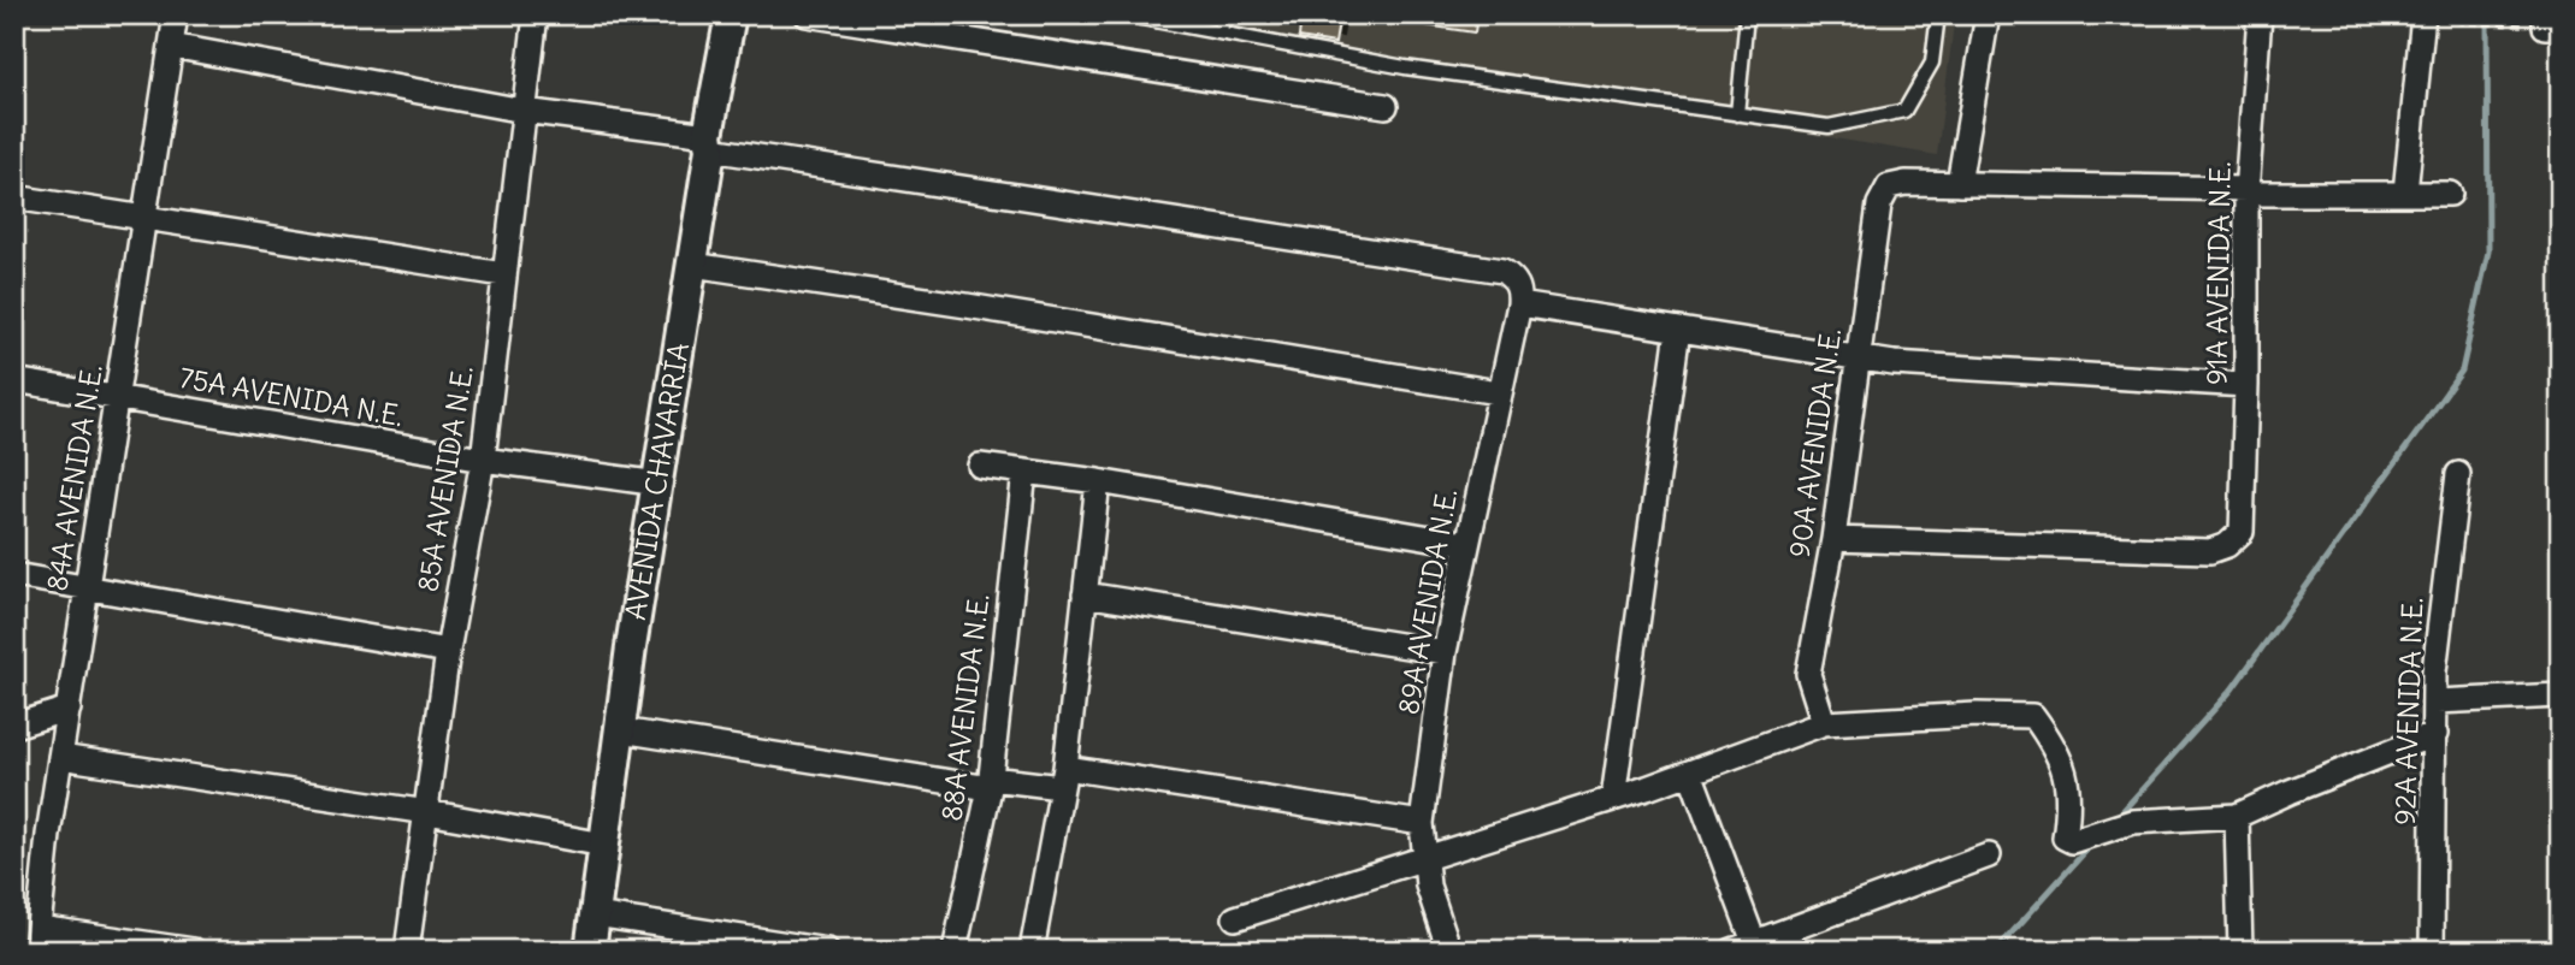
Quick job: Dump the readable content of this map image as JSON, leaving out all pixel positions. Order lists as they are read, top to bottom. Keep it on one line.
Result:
{"streets":{"street":["91A AVENIDA N.E.","75A AVENIDA N.E.","90A AVENIDA N.E.","84A AVENIDA N.E.","85A AVENIDA N.E.","AVENIDA CHAVARRÍA","89A AVENIDA N.E.","88A AVENIDA N.E.","92A AVENIDA N.E."]},"crossings":[["91A AVENIDA N.E.","90A AVENIDA N.E."],["75A AVENIDA N.E.","84A AVENIDA N.E."],["75A AVENIDA N.E.","85A AVENIDA N.E."],["75A AVENIDA N.E.","AVENIDA CHAVARRÍA"]]}
